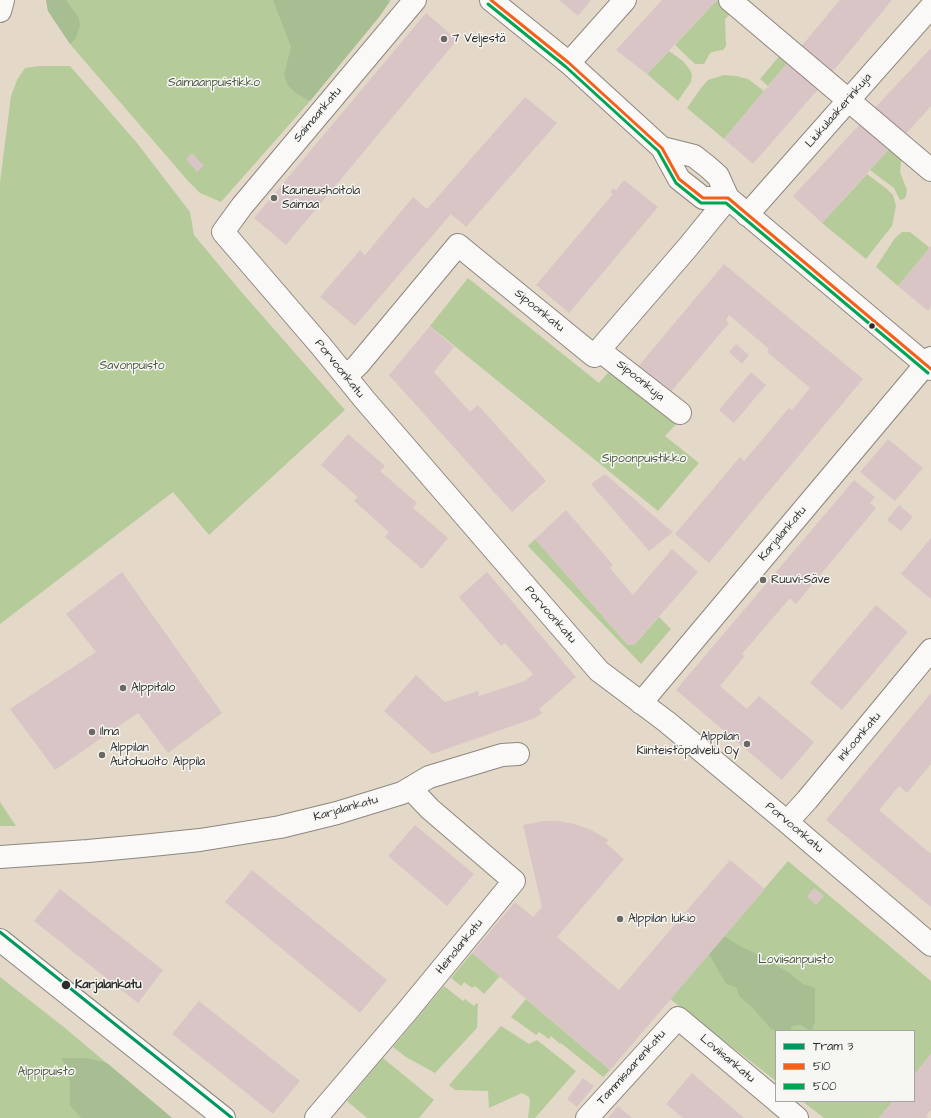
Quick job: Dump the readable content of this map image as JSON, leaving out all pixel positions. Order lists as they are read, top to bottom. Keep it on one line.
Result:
{"streets":{"street":["Liukulaakerinkuja","Saimaankatu","Sipoonkatu","Porvoonkatu","Sipoonkuja","Karjalankatu","Inkoonkatu","Heinolankatu","Loviisankatu","Tammisaarenkatu"]},"crossings":[["Saimaankatu","Porvoonkatu"],["Sipoonkatu","Porvoonkatu"],["Sipoonkatu","Sipoonkuja"],["Porvoonkatu","Karjalankatu"],["Porvoonkatu","Inkoonkatu"],["Karjalankatu","Heinolankatu"],["Loviisankatu","Tammisaarenkatu"]],"parks":["Saimaanpuistikko","Savonpuisto","Sipoonpuistikko","Loviisanpuisto","Alppipuisto"],"places":["7 Veljestä","Kauneushoitola Saimaa","Ruuvi-Säve","Alppitalo","Ilma","Alppilan Kiinteistöpalvelu Oy","Alppilan Autohuolto Alppila","Alppilan lukio","Karjalankatu"],"lines":["transit line 510","transit line 500","tram line 3"],"legend":["Tram 3","510","500"]}
